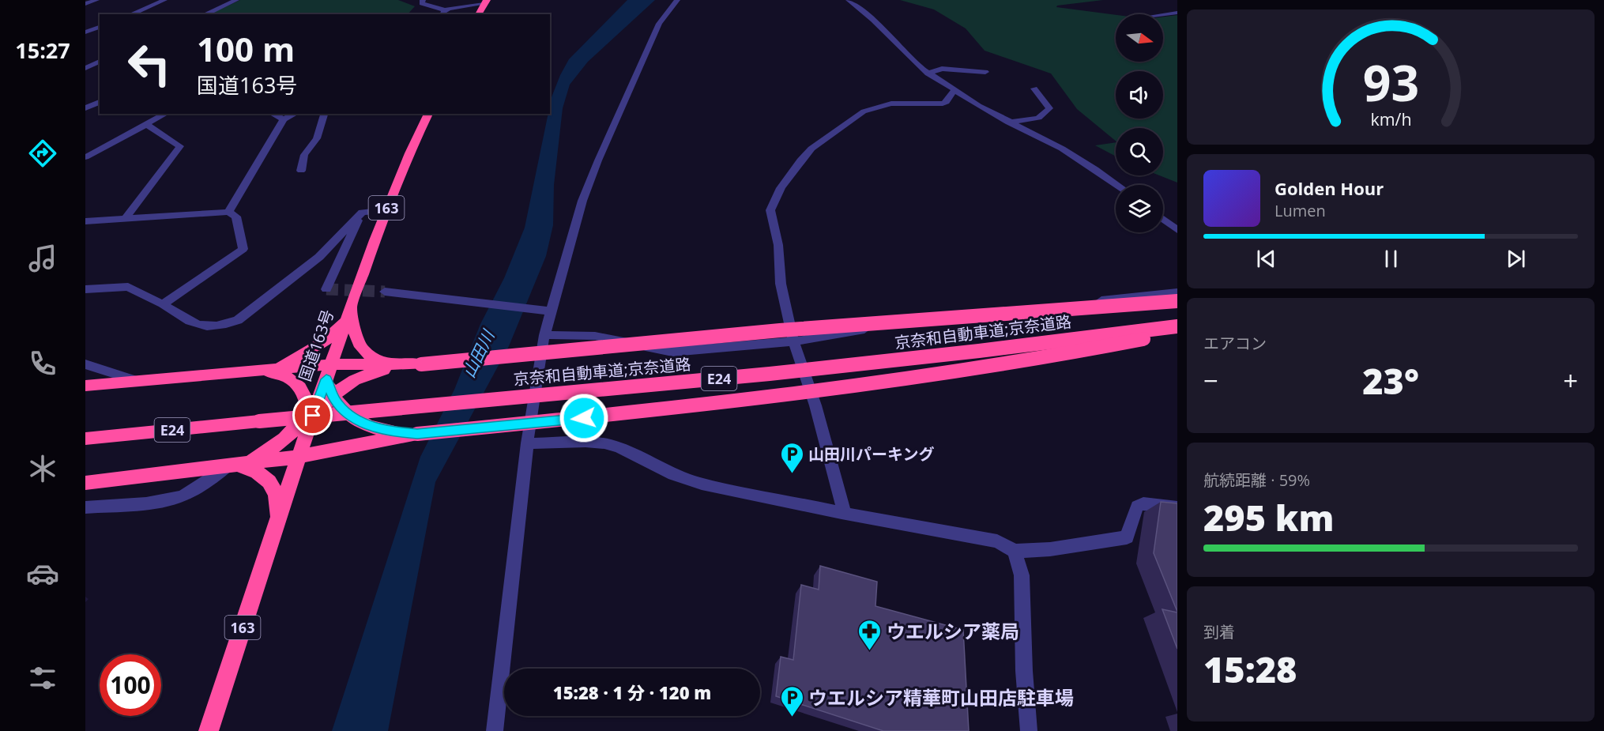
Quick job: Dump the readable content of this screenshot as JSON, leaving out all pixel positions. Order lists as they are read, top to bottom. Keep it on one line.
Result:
{"streets":{"highway":["163","京奈和自動車道;京奈道路","国道163号","E24"]},"water":["山田川"],"places":{"parking":["山田川パーキング","ウエルシア精華町山田店駐車場"],"pharmacy":["ウエルシア薬局"]},"north":"right","page":{"tabs":"15:27","turn":["100 m","国道163号"],"song":["Golden Hour","Lumen"],"tile":["エアコン",["航続距離 · 59%","295 km"],["到着","15:28"]],"heat":["−","23°","+"],"limit":"100","trip":"15:28 · 1 分 · 120 m","gauge":["93","km/h"]}}
